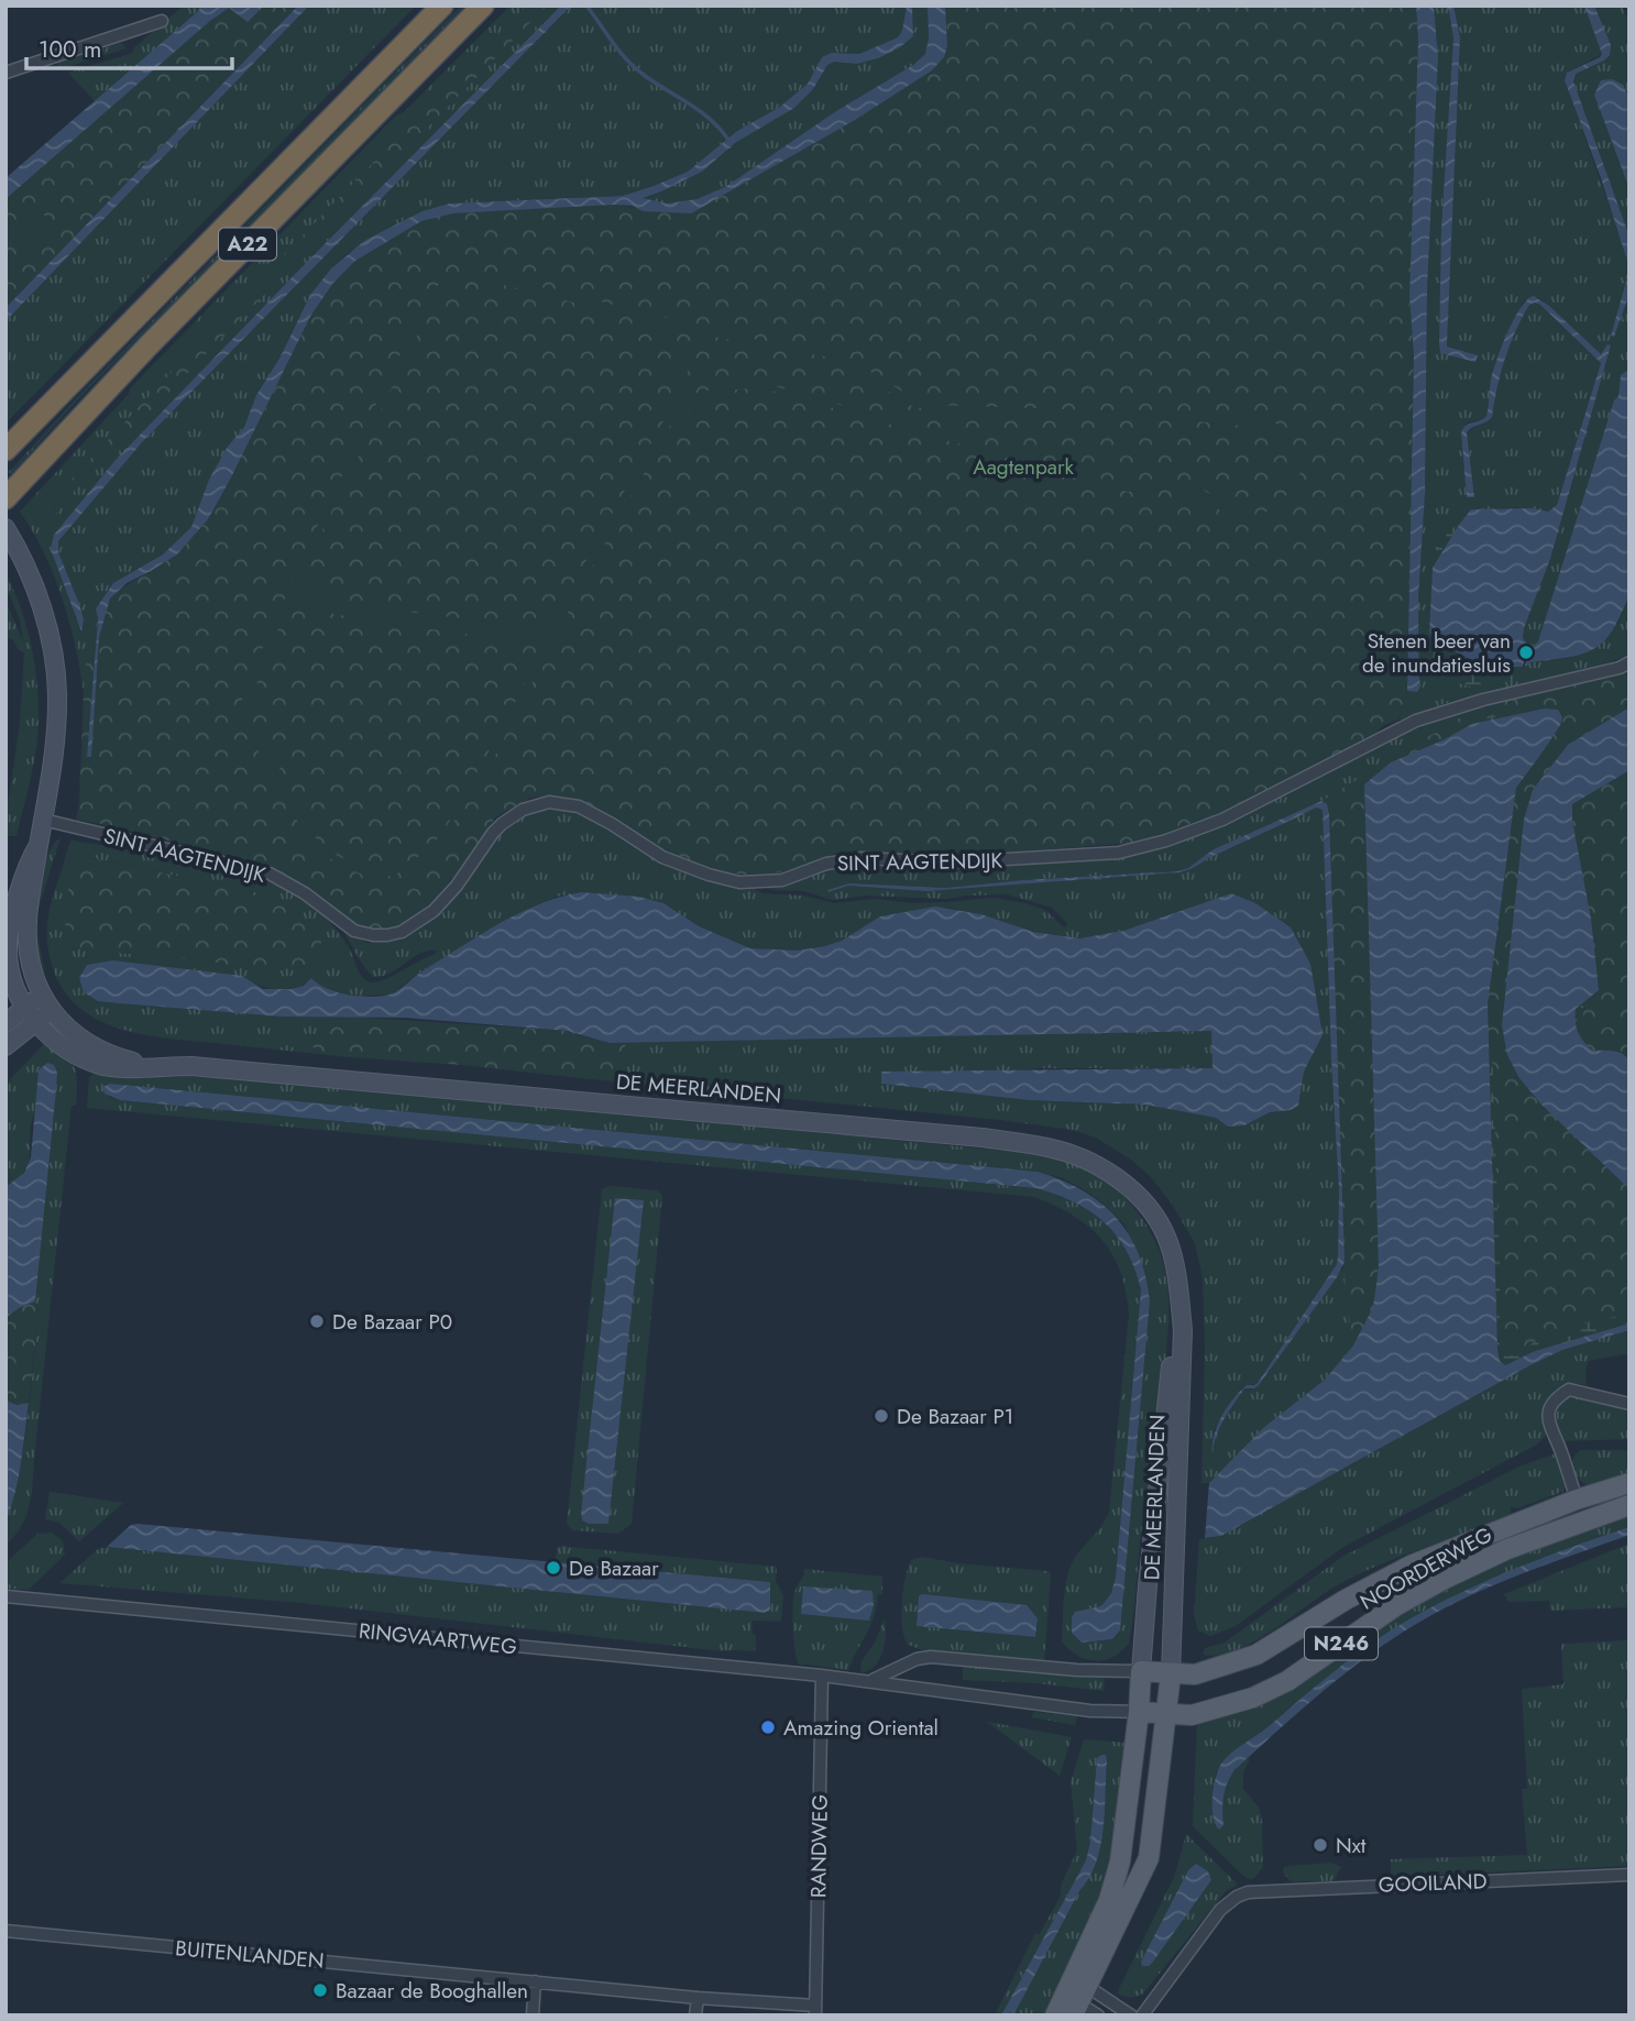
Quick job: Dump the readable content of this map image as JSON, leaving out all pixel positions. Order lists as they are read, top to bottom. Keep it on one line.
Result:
{"streets":{"highway":["A22"],"main road":["DE MEERLANDEN","NOORDERWEG","N246"],"street":["SINT AAGTENDIJK","RINGVAARTWEG","RANDWEG","GOOILAND","BUITENLANDEN"]},"crossings":[["DE MEERLANDEN","NOORDERWEG"],["NOORDERWEG","RINGVAARTWEG"],["RINGVAARTWEG","RANDWEG"],["RANDWEG","BUITENLANDEN"]],"parks":["Aagtenpark"],"places":["Stenen beer van de inundatiesluis","De Bazaar P0","De Bazaar P1","De Bazaar","Amazing Oriental","Nxt","Bazaar de Booghallen"],"scale_bar":"100 m"}
